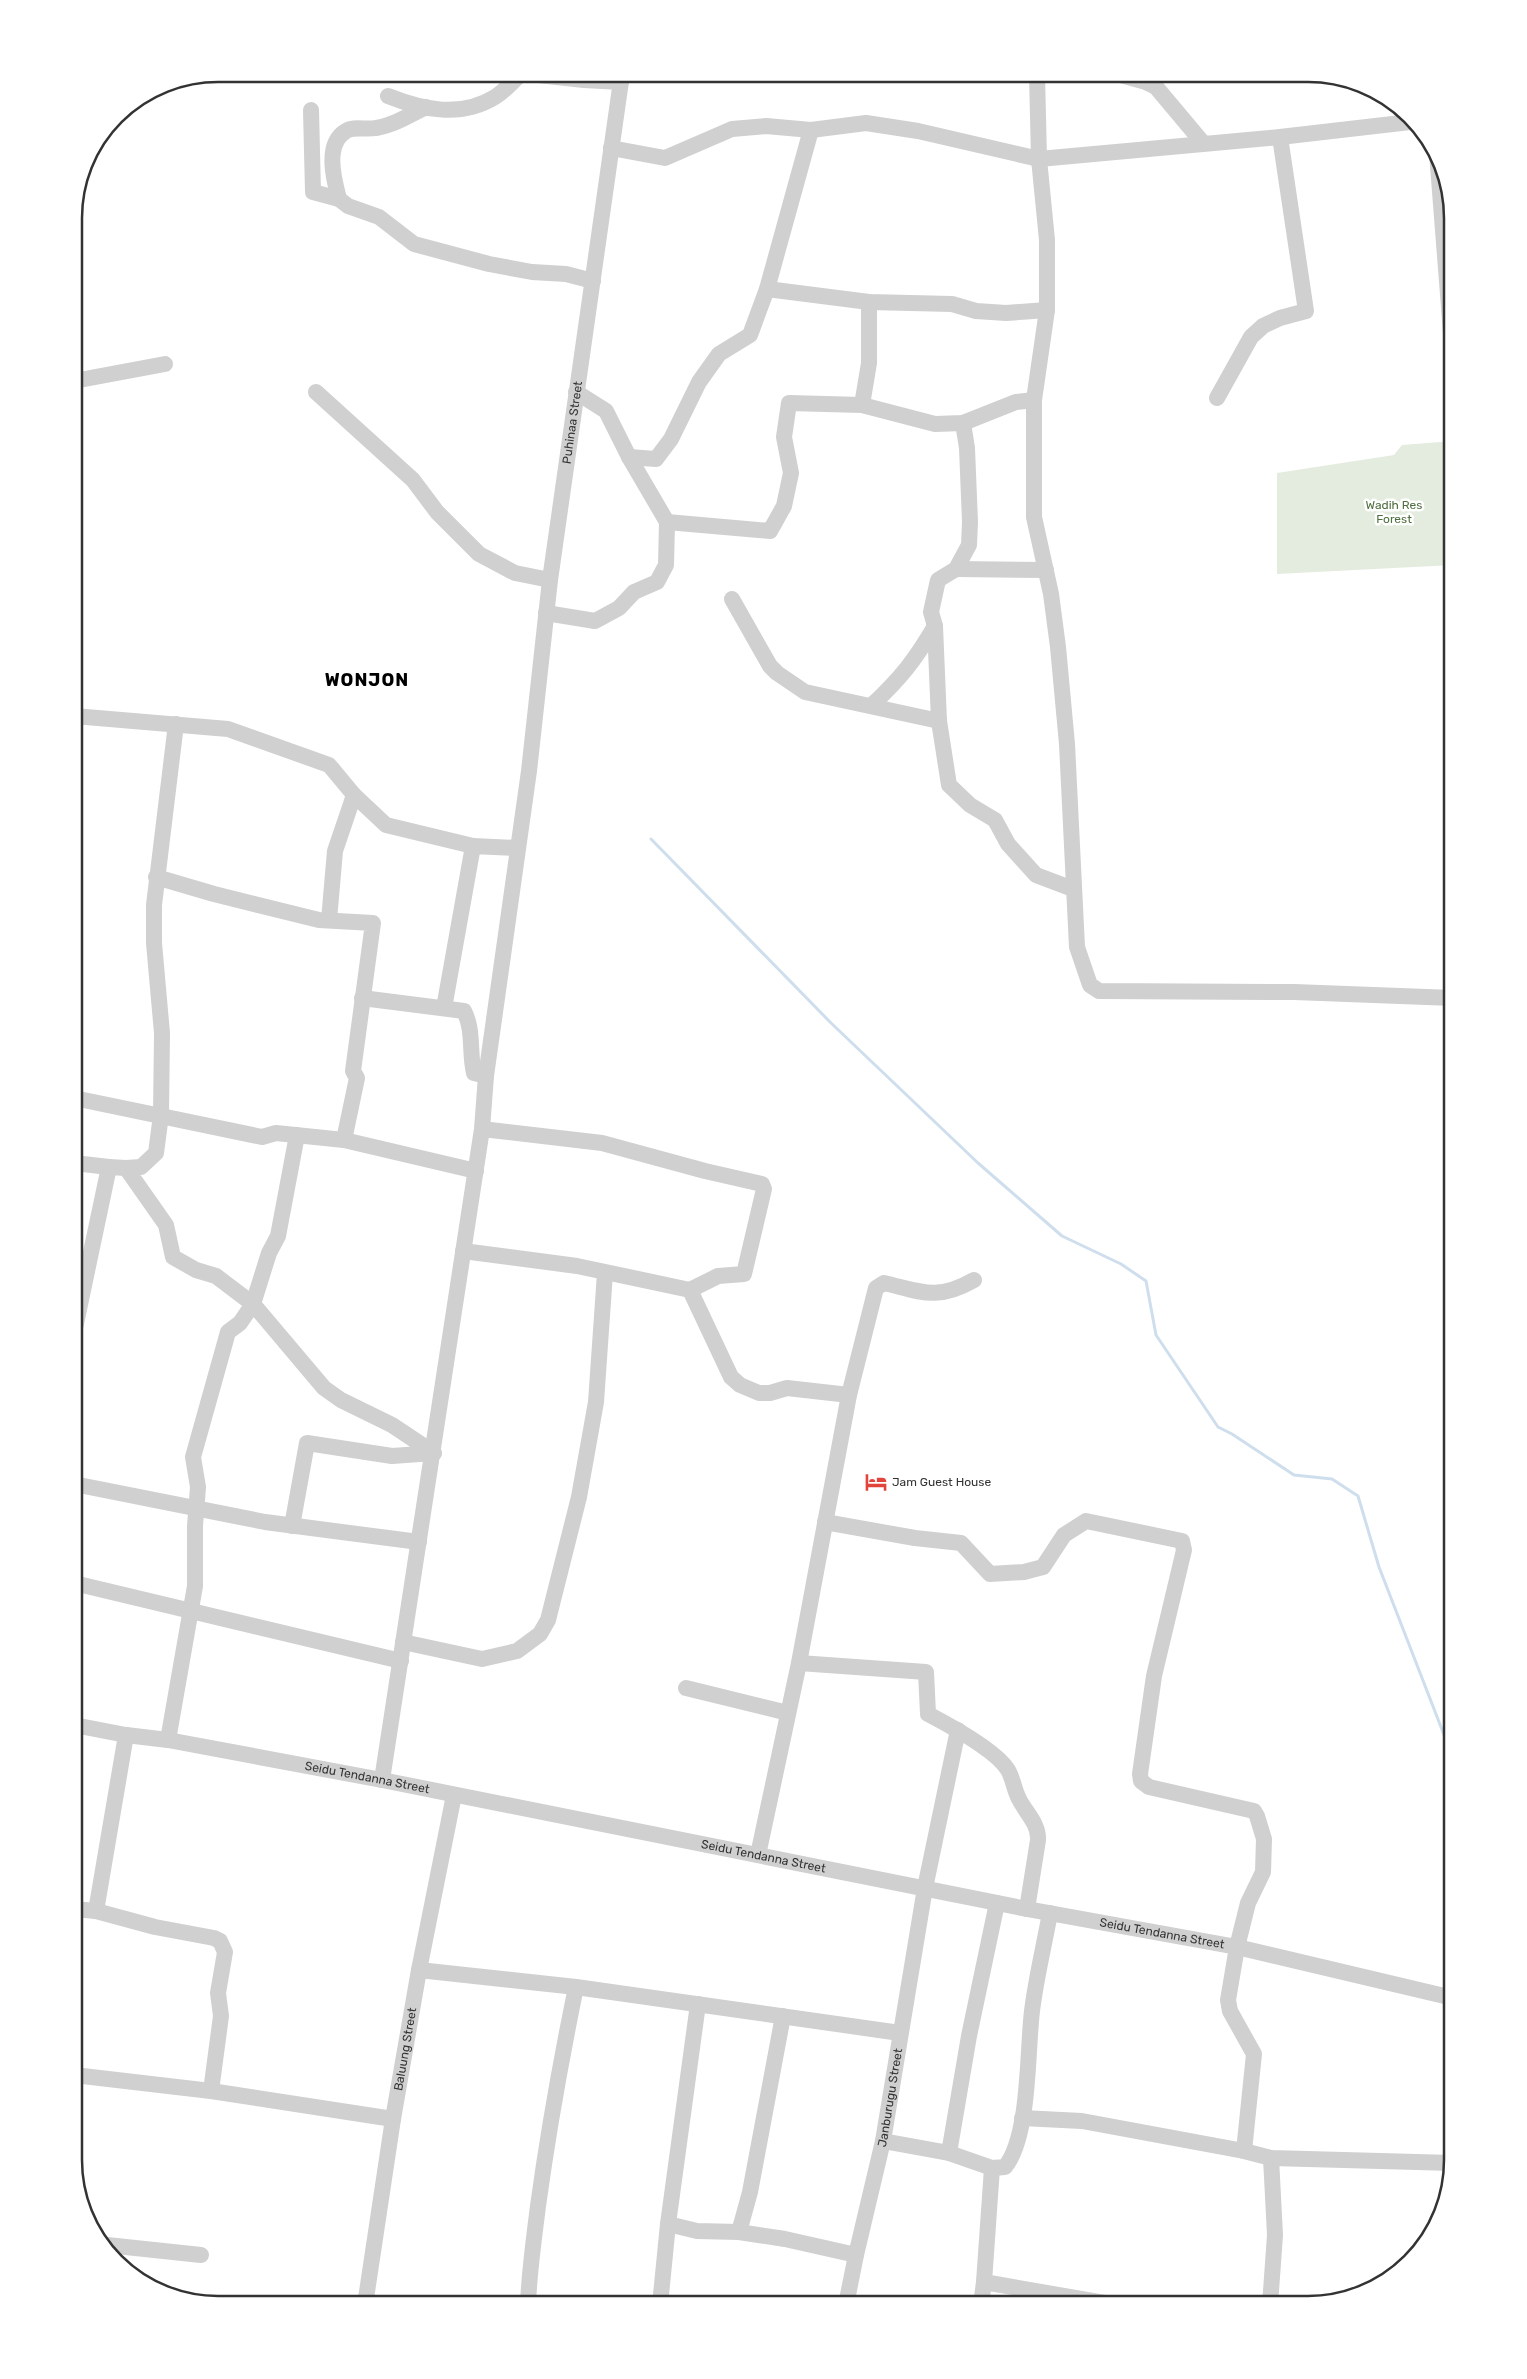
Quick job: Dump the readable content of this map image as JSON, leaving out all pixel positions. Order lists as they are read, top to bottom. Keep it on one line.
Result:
{"streets":{"street":["Puhinaa Street","Seidu Tendanna Street","Baluung Street","Janburugu Street"]},"crossings":[["Puhinaa Street","Seidu Tendanna Street"],["Seidu Tendanna Street","Baluung Street"],["Seidu Tendanna Street","Janburugu Street"]],"districts":["WONJON"],"parks":["Wadih Res Forest"],"places":{"hotel":["Jam Guest House"]}}
